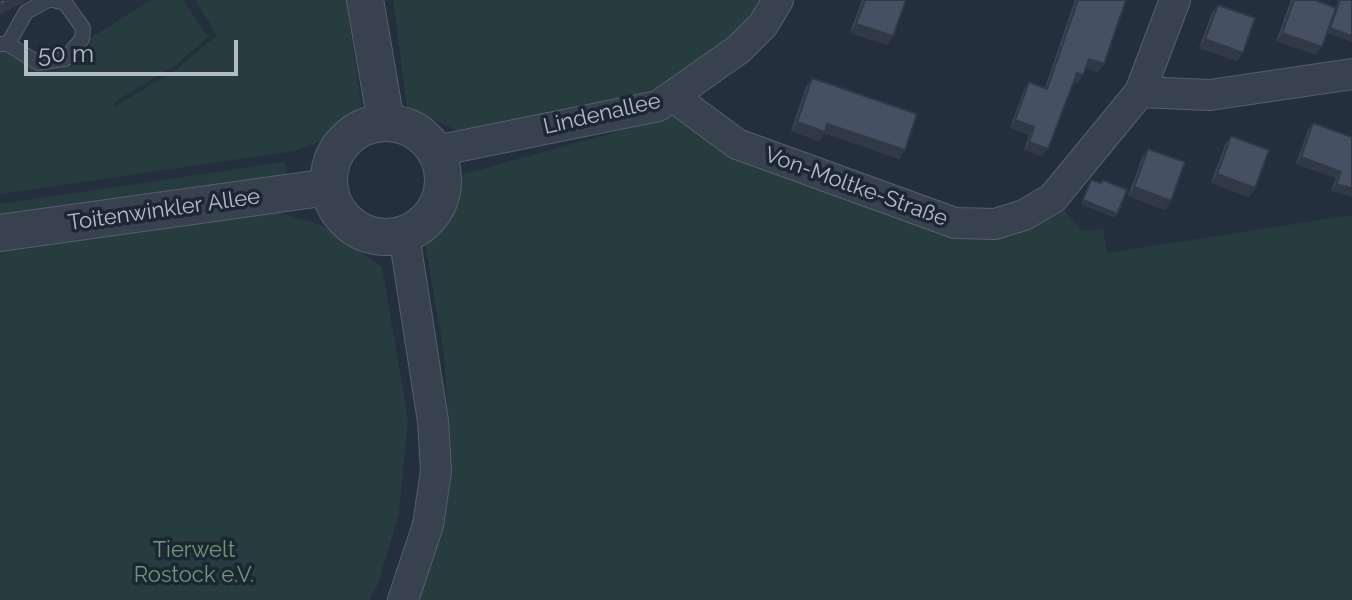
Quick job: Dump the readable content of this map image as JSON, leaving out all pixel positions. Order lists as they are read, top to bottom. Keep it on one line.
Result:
{"streets":{"street":["Lindenallee","Von-Moltke-Straße","Toitenwinkler Allee"]},"crossings":[["Lindenallee","Von-Moltke-Straße"],["Lindenallee","Toitenwinkler Allee"]],"parks":["Tierwelt Rostock e.V."],"scale_bar":"50 m"}
